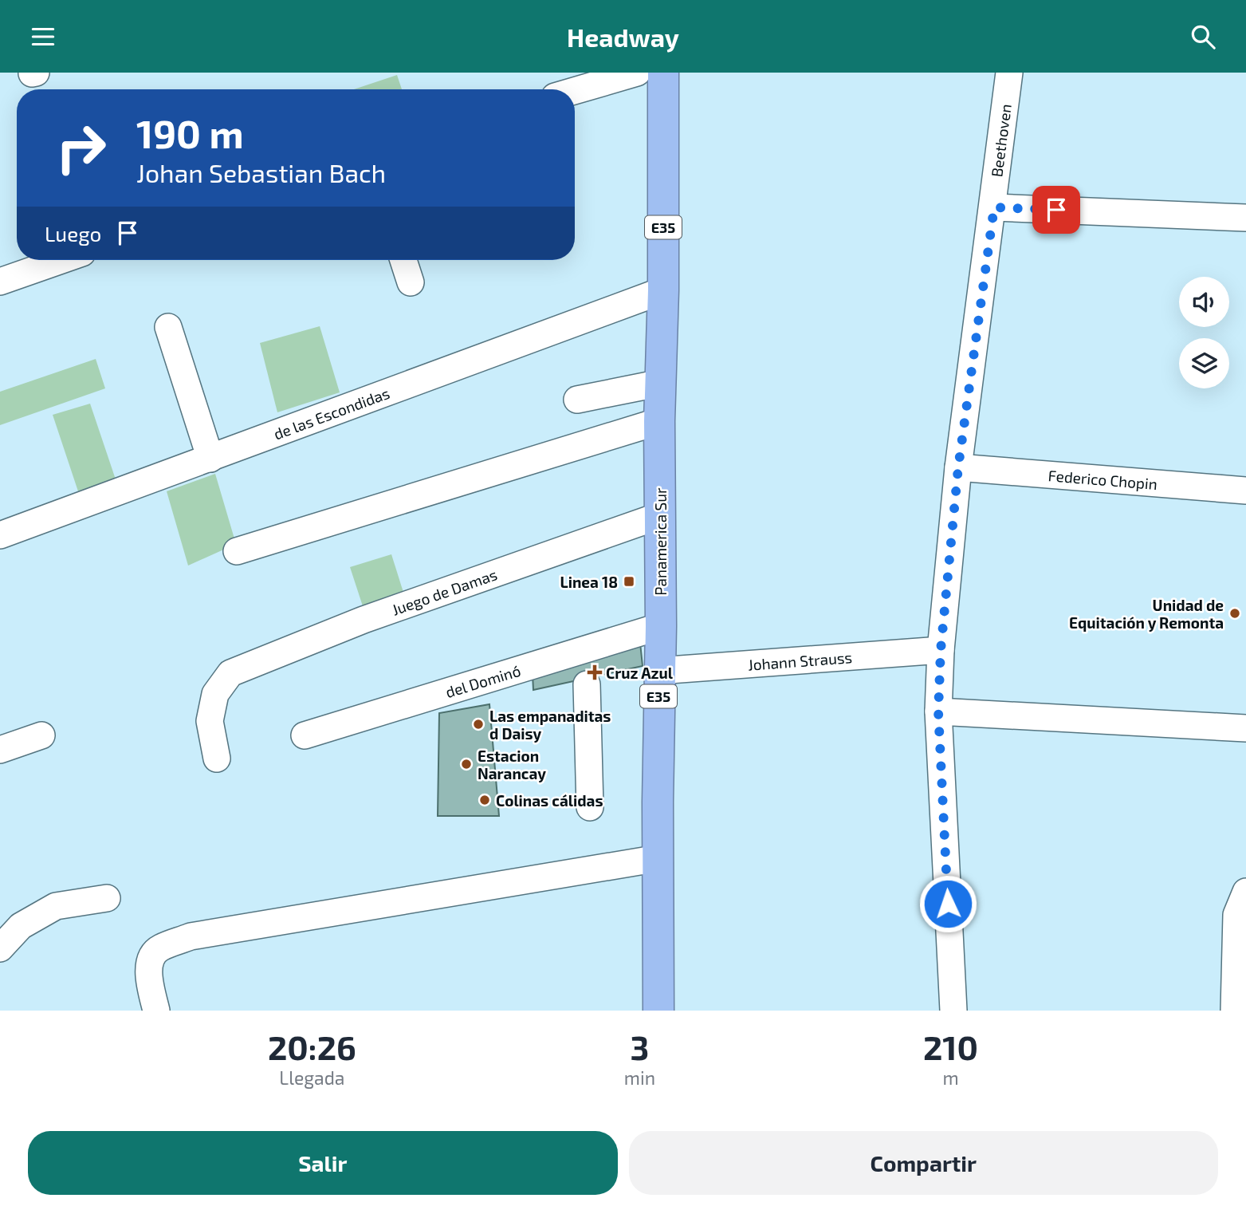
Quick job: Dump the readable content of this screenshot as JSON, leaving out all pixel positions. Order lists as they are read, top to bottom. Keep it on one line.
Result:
{"streets":{"highway":["E35","Panamerica Sur"],"street":["Beethoven","de las Escondidas","Federico Chopin","Juego de Damas","Johann Strauss","del Dominó"]},"crossings":[["Beethoven","Federico Chopin"],["Beethoven","Johann Strauss"],["de las Escondidas","Panamerica Sur"],["Panamerica Sur","Juego de Damas"],["Panamerica Sur","Johann Strauss"],["Panamerica Sur","del Dominó"]],"places":{"transit":["Linea 18"],"other":["Unidad de Equitación y Remonta","Las empanaditas d Daisy","Estacion Narancay","Colinas cálidas"],"health":["Cruz Azul"]},"page":{"header":"Headway","turn":["190 m","Johan Sebastian Bach"],"then":"Luego","eta":["20:26","Llegada","3","min","210","m"],"buttons":["Salir","Compartir"]}}
